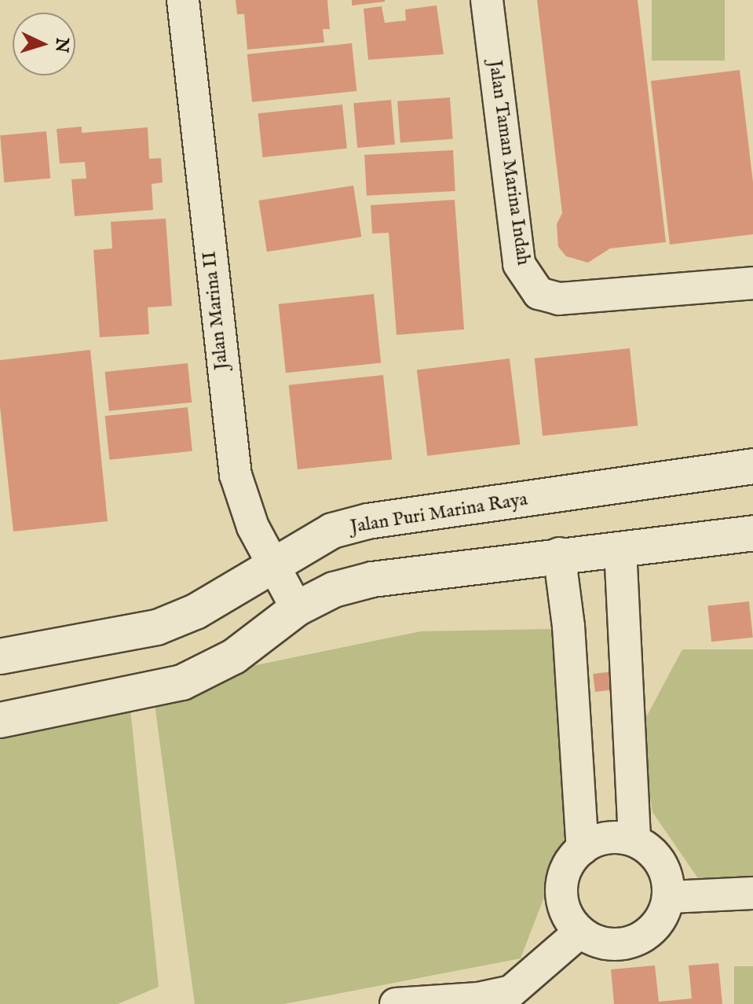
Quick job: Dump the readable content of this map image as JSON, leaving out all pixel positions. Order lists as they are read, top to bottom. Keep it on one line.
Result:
{"streets":{"street":["Jalan Taman Marina Indah","Jalan Marina II","Jalan Puri Marina Raya"]},"crossings":[["Jalan Marina II","Jalan Puri Marina Raya"]],"north":"right"}
